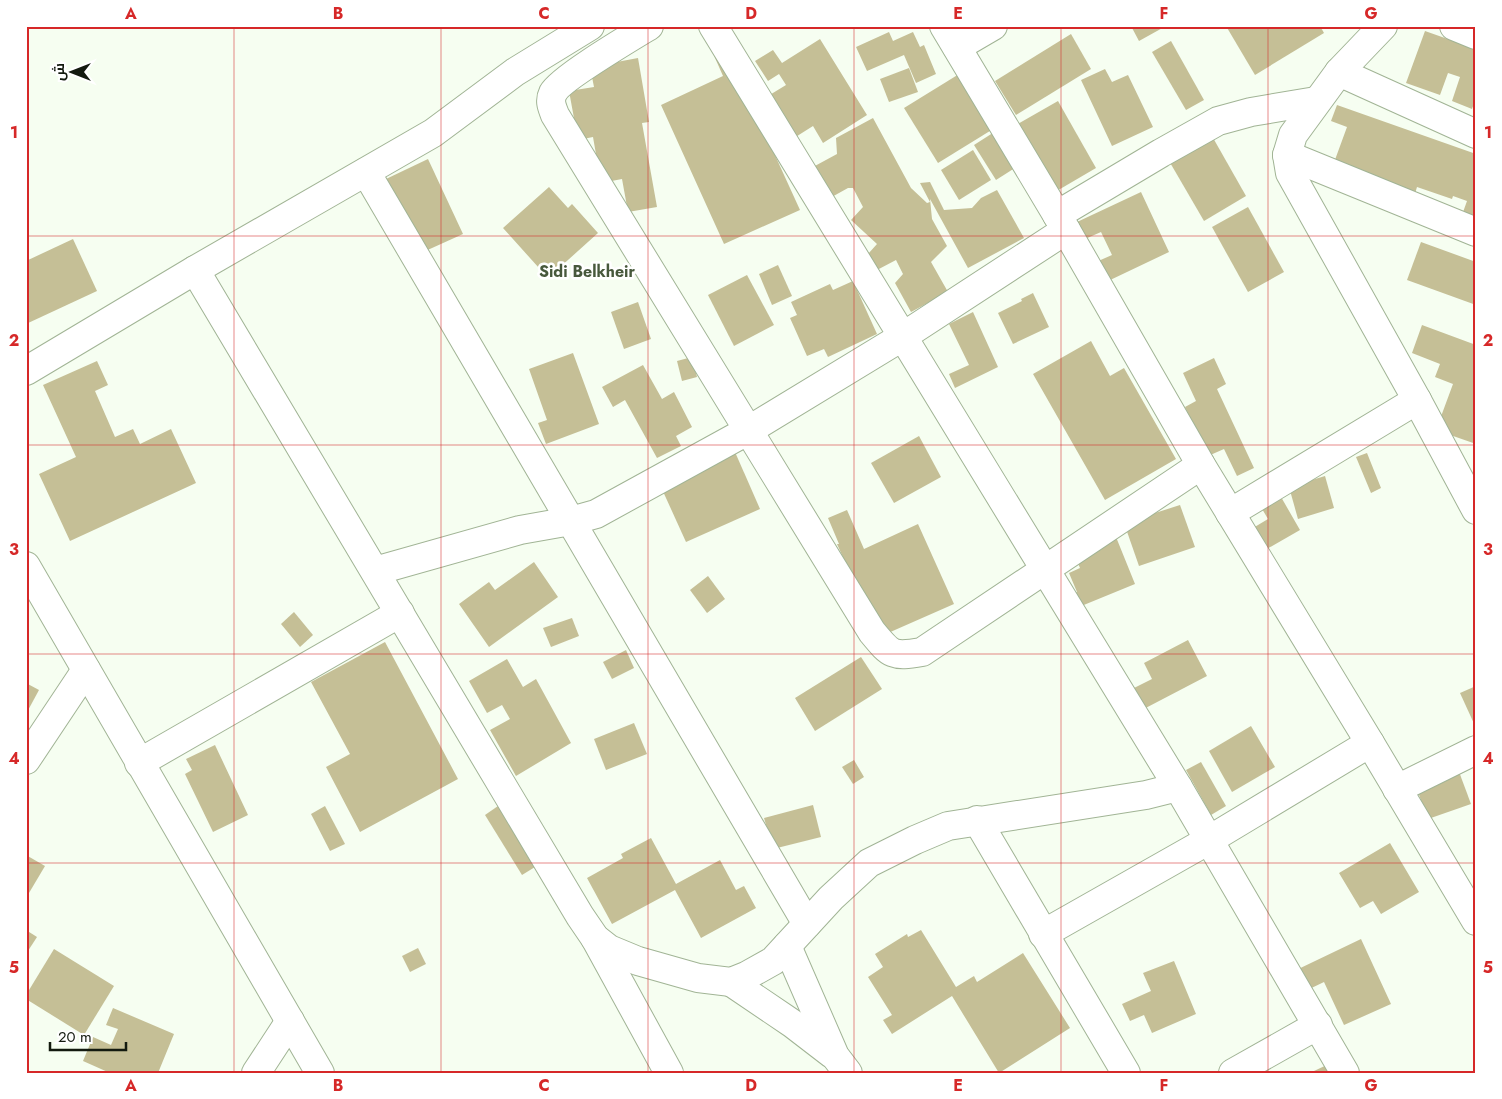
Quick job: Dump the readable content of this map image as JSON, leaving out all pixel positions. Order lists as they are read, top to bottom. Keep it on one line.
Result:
{"districts":["Sidi Belkheir"],"scale_bar":"20 m","north":"left","grid":{"columns":["A","B","C","D","E","F","G"],"rows":["1","2","3","4","5"]}}
